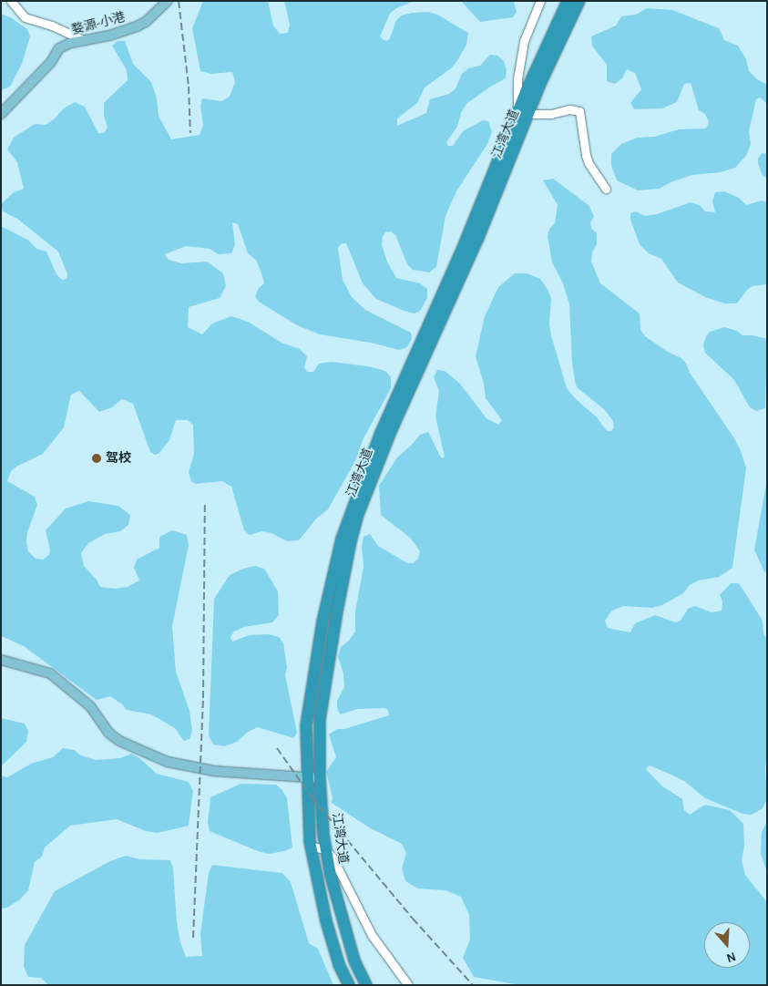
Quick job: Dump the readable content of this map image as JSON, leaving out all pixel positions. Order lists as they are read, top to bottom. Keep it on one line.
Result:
{"streets":{"highway":["江湾大道"],"main road":["婺源-小港"]},"places":["驾校"],"north":"bottom"}
